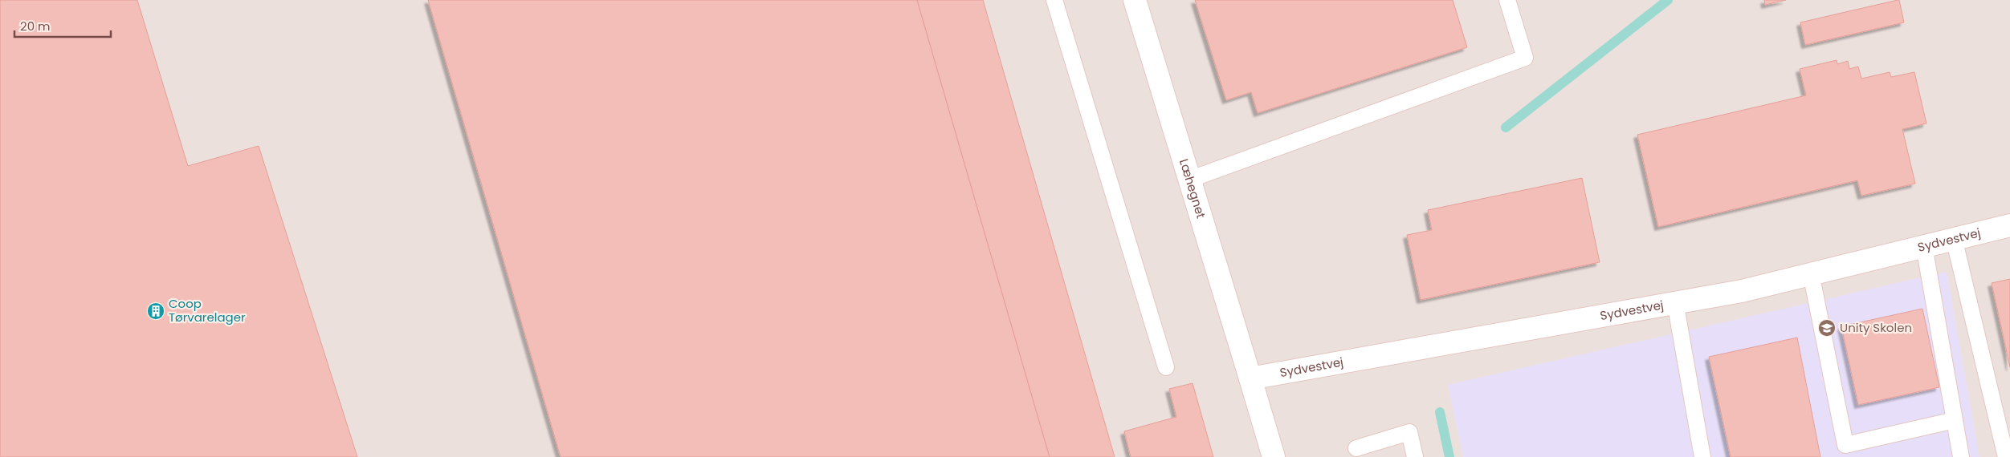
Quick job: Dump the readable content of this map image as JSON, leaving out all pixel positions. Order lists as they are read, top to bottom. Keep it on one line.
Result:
{"streets":{"street":["Læhegnet","Sydvestvej"]},"crossings":[["Læhegnet","Sydvestvej"]],"places":{"building":["Coop Tørvarelager"],"school or university":["Unity Skolen"]},"scale_bar":"20 m"}
